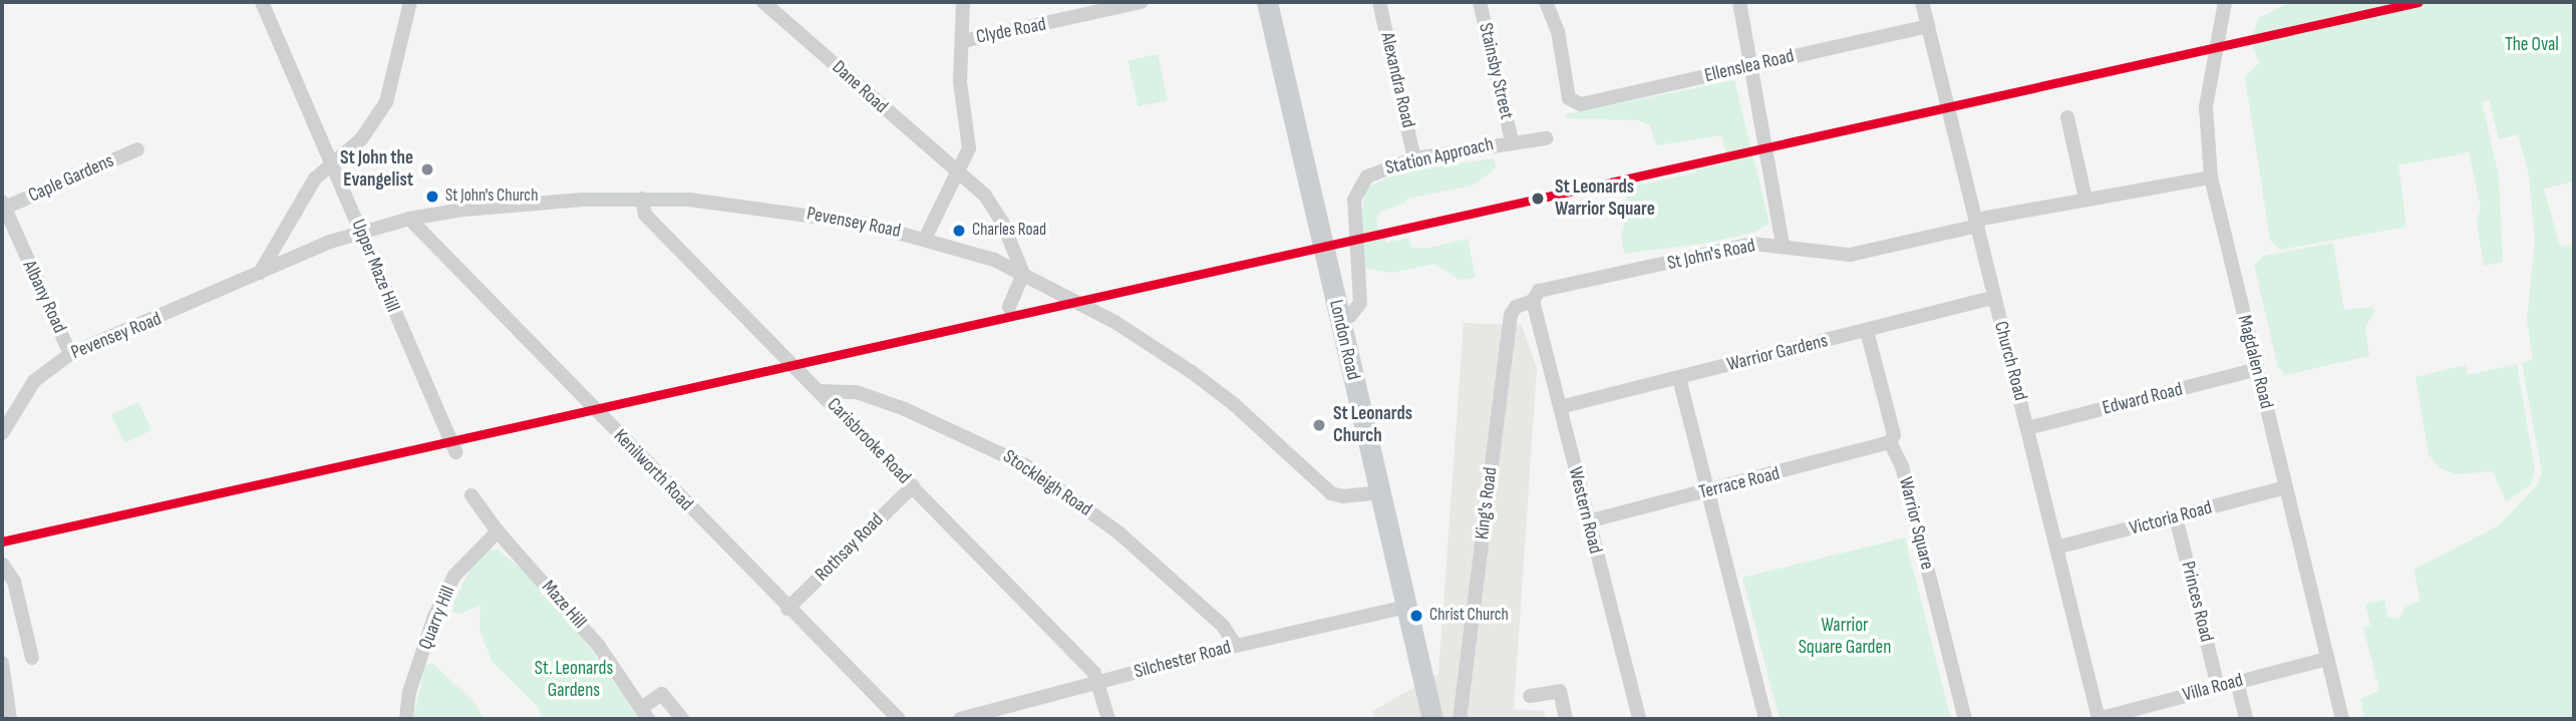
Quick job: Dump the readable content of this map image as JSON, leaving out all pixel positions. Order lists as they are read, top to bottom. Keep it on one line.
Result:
{"streets":{"main road":["London Road"],"street":["Clyde Road","Ellenslea Road","Stainsby Street","Alexandra Road","Dane Road","Station Approach","Caple Gardens","Pevensey Road","St John's Road","Upper Maze Hill","Albany Road","Warrior Gardens","Church Road","Magdalen Road","Edward Road","Carisbrooke Road","Kenilworth Road","Stockleigh Road","Terrace Road","King's Road","Western Road","Victoria Road","Warrior Square","Rothsay Road","Princes Road","Maze Hill","Quarry Hill","Silchester Road","Villa Road"]},"crossings":[["Ellenslea Road","Church Road"],["Stainsby Street","Station Approach"],["Alexandra Road","Station Approach"],["Station Approach","London Road"],["Caple Gardens","Albany Road"],["Pevensey Road","Upper Maze Hill"],["Pevensey Road","Albany Road"],["Pevensey Road","London Road"],["Pevensey Road","Carisbrooke Road"],["Pevensey Road","Kenilworth Road"],["St John's Road","Church Road"],["St John's Road","Magdalen Road"],["St John's Road","King's Road"],["St John's Road","Western Road"],["London Road","Silchester Road"],["Warrior Gardens","Church Road"],["Warrior Gardens","Western Road"],["Warrior Gardens","Warrior Square"],["Church Road","Edward Road"],["Church Road","Victoria Road"],["Church Road","Villa Road"],["Magdalen Road","Edward Road"],["Magdalen Road","Victoria Road"],["Magdalen Road","Villa Road"],["Carisbrooke Road","Stockleigh Road"],["Carisbrooke Road","Rothsay Road"],["Carisbrooke Road","Silchester Road"],["Kenilworth Road","Rothsay Road"],["Stockleigh Road","Silchester Road"],["Terrace Road","Western Road"],["Terrace Road","Warrior Square"],["King's Road","Western Road"],["Victoria Road","Princes Road"],["Princes Road","Villa Road"],["Maze Hill","Quarry Hill"]],"parks":["The Oval","Warrior Square Garden","St. Leonards Gardens"],"places":["St John the Evangelist","St John's Church","St Leonards Warrior Square","Charles Road","St Leonards Church","Christ Church"]}
